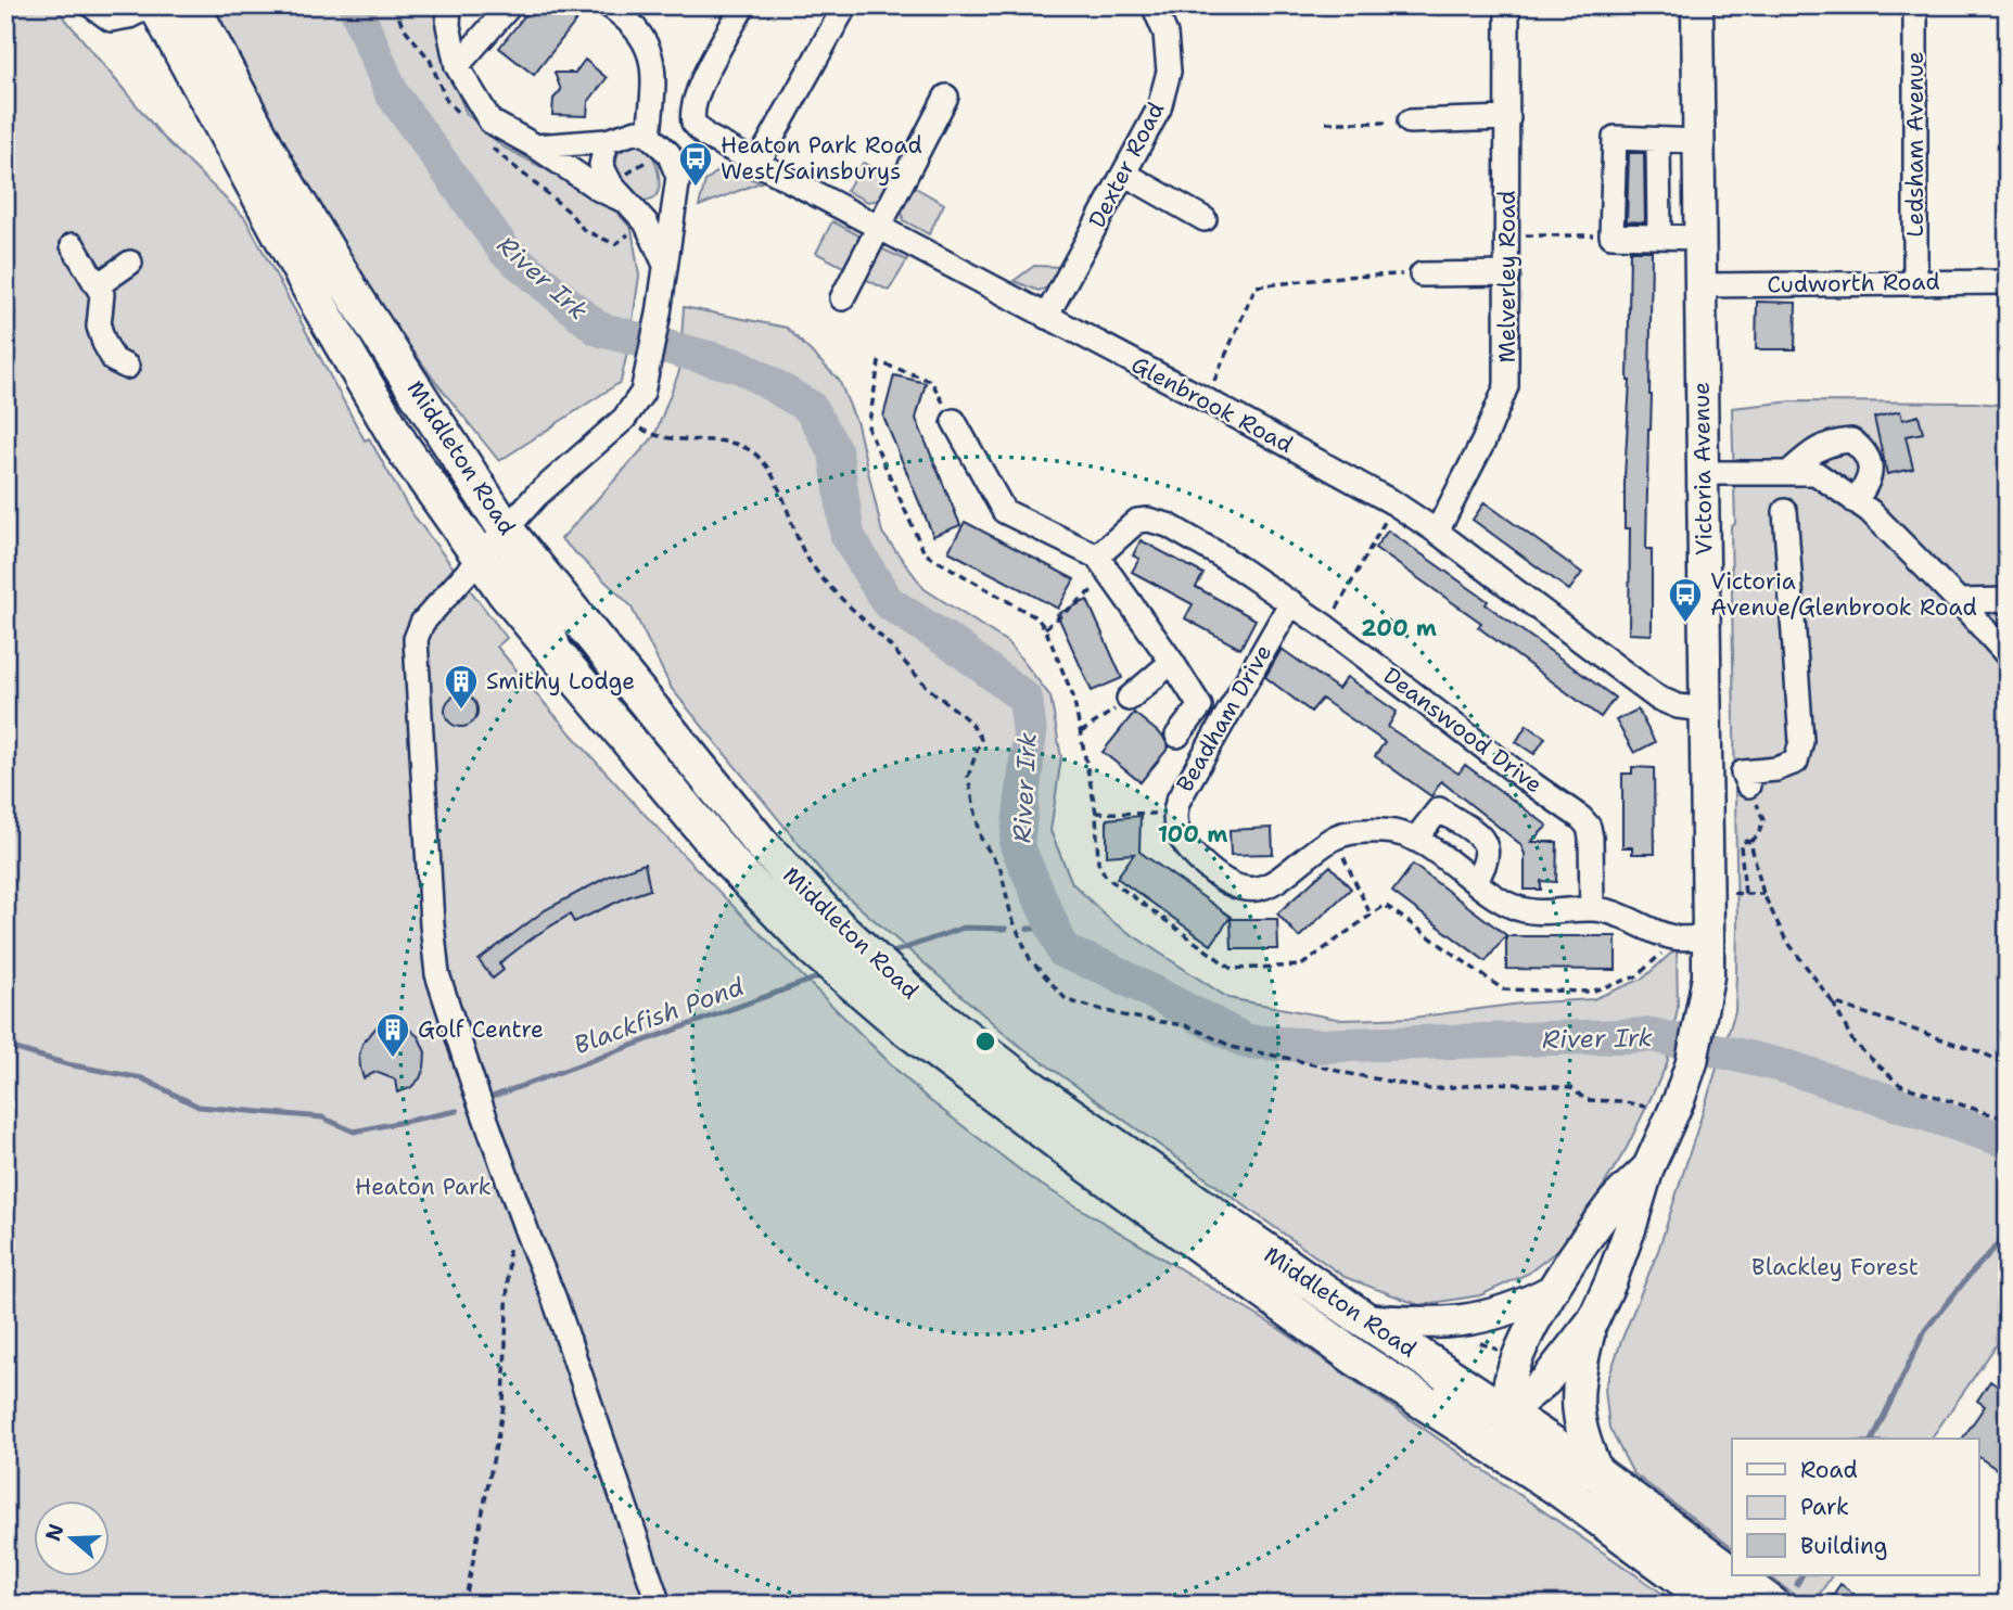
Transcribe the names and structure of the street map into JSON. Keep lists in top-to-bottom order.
{
  "streets": {
    "highway": ["Middleton Road"],
    "main road": ["Victoria Avenue"],
    "street": [
      "Ledsham Avenue",
      "Dexter Road",
      "Melverley Road",
      "Cudworth Road",
      "Glenbrook Road",
      "Beadham Drive",
      "Deanswood Drive"
    ]
  },
  "crossings": [
    ["Ledsham Avenue", "Cudworth Road"],
    ["Dexter Road", "Glenbrook Road"],
    ["Melverley Road", "Glenbrook Road"],
    ["Cudworth Road", "Victoria Avenue"],
    ["Glenbrook Road", "Victoria Avenue"],
    ["Victoria Avenue", "Beadham Drive"],
    ["Beadham Drive", "Deanswood Drive"]
  ],
  "water": ["River Irk", "Blackfish Pond"],
  "parks": ["Heaton Park", "Blackley Forest"],
  "places": {
    "bus stop": ["Heaton Park Road West/Sainsburys", "Victoria Avenue/Glenbrook Road"],
    "building": ["Smithy Lodge", "Golf Centre"]
  },
  "legend": ["Road", "Park", "Building"],
  "north": "left",
  "rings": ["200 m", "100 m"]
}
